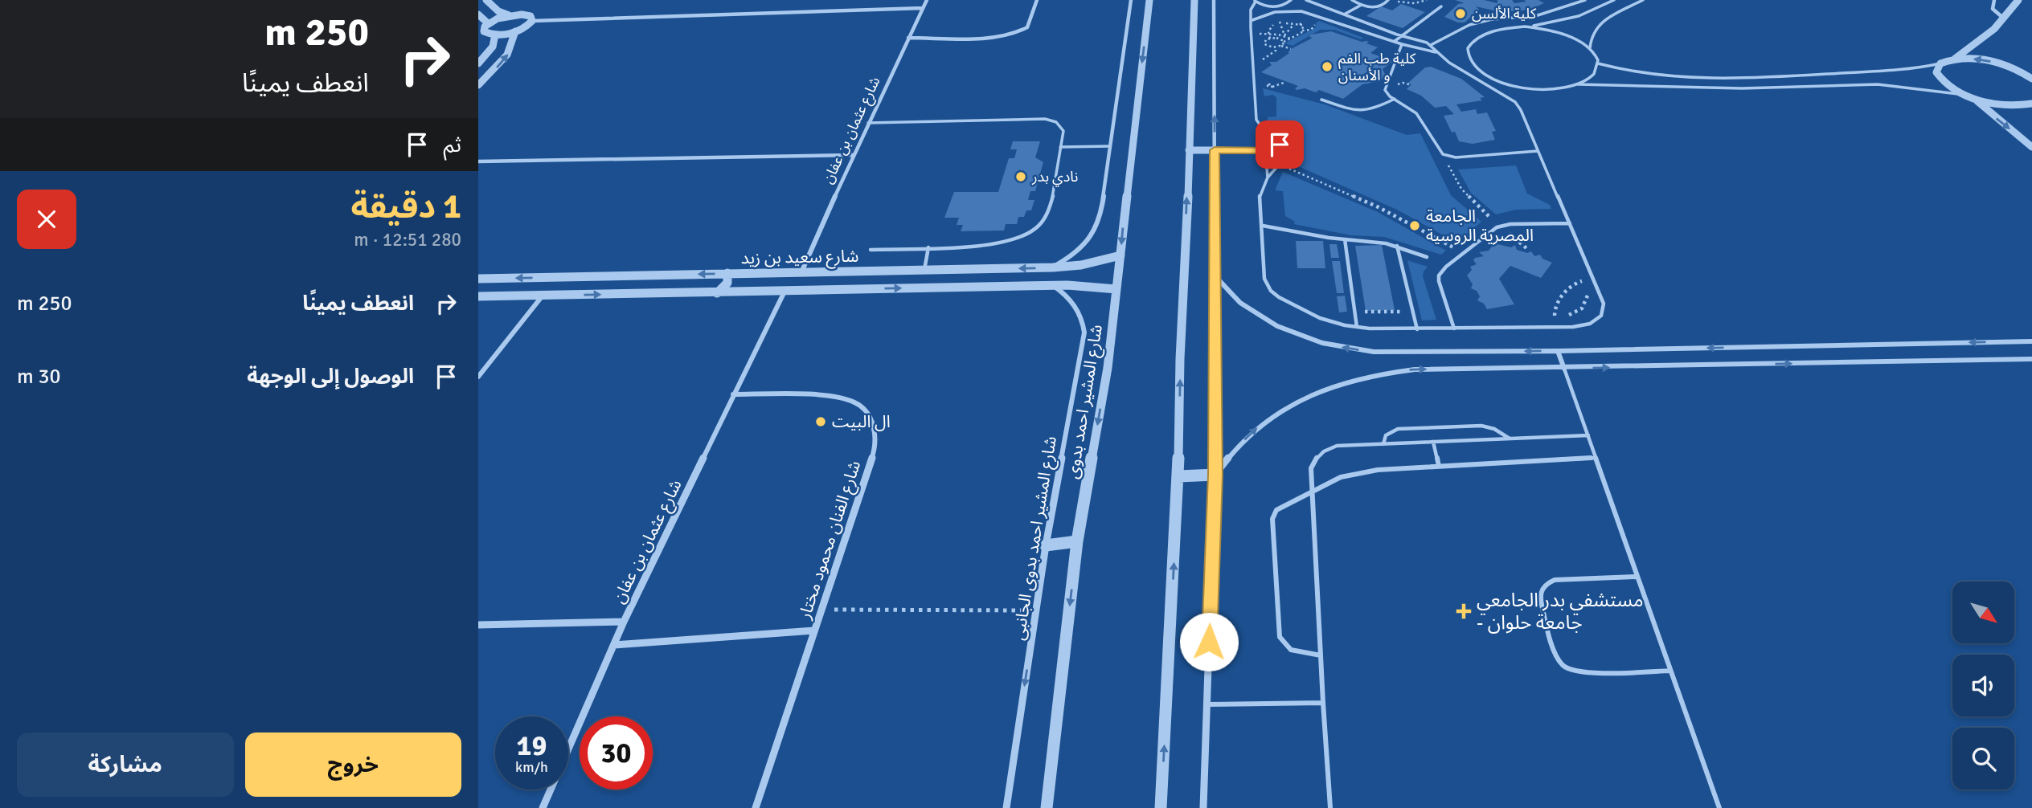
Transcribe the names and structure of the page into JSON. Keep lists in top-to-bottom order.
{
  "streets": {
    "street": [
      "شارع عثمان بن عفان",
      "شارع سعيد بن زيد",
      "شارع المشير احمد بدوى",
      "شارع المشير احمد بدوى الجانبى",
      "شارع الفنان محمود مختار"
    ]
  },
  "crossings": [
    ["شارع عثمان بن عفان", "شارع سعيد بن زيد"],
    ["شارع عثمان بن عفان", "شارع الفنان محمود مختار"],
    ["شارع سعيد بن زيد", "شارع المشير احمد بدوى"],
    ["شارع سعيد بن زيد", "شارع المشير احمد بدوى الجانبى"]
  ],
  "one_way": ["شارع المشير احمد بدوى الجانبى"],
  "places": {
    "other": [
      "كلية الألسن",
      "كلية طب الفم و الأسنان",
      "نادي بدر",
      "الجامعة المصرية الروسية",
      "ال البيت"
    ],
    "health": ["مستشفي بدر الجامعي - جامعة حلوان"]
  },
  "north": "bottom right",
  "page": {
    "turn": ["250 m", "انعطف يمينًا"],
    "then": "ثم",
    "heading": ["1 دقيقة", "280 m · 12:51"],
    "list": [
      {
        "name": "انعطف يمينًا",
        "value": "250 m"
      },
      {
        "name": "الوصول إلى الوجهة",
        "value": "30 m"
      }
    ],
    "speed": "19 km/h",
    "limit": "30",
    "buttons": ["خروج", "مشاركة"]
  }
}
